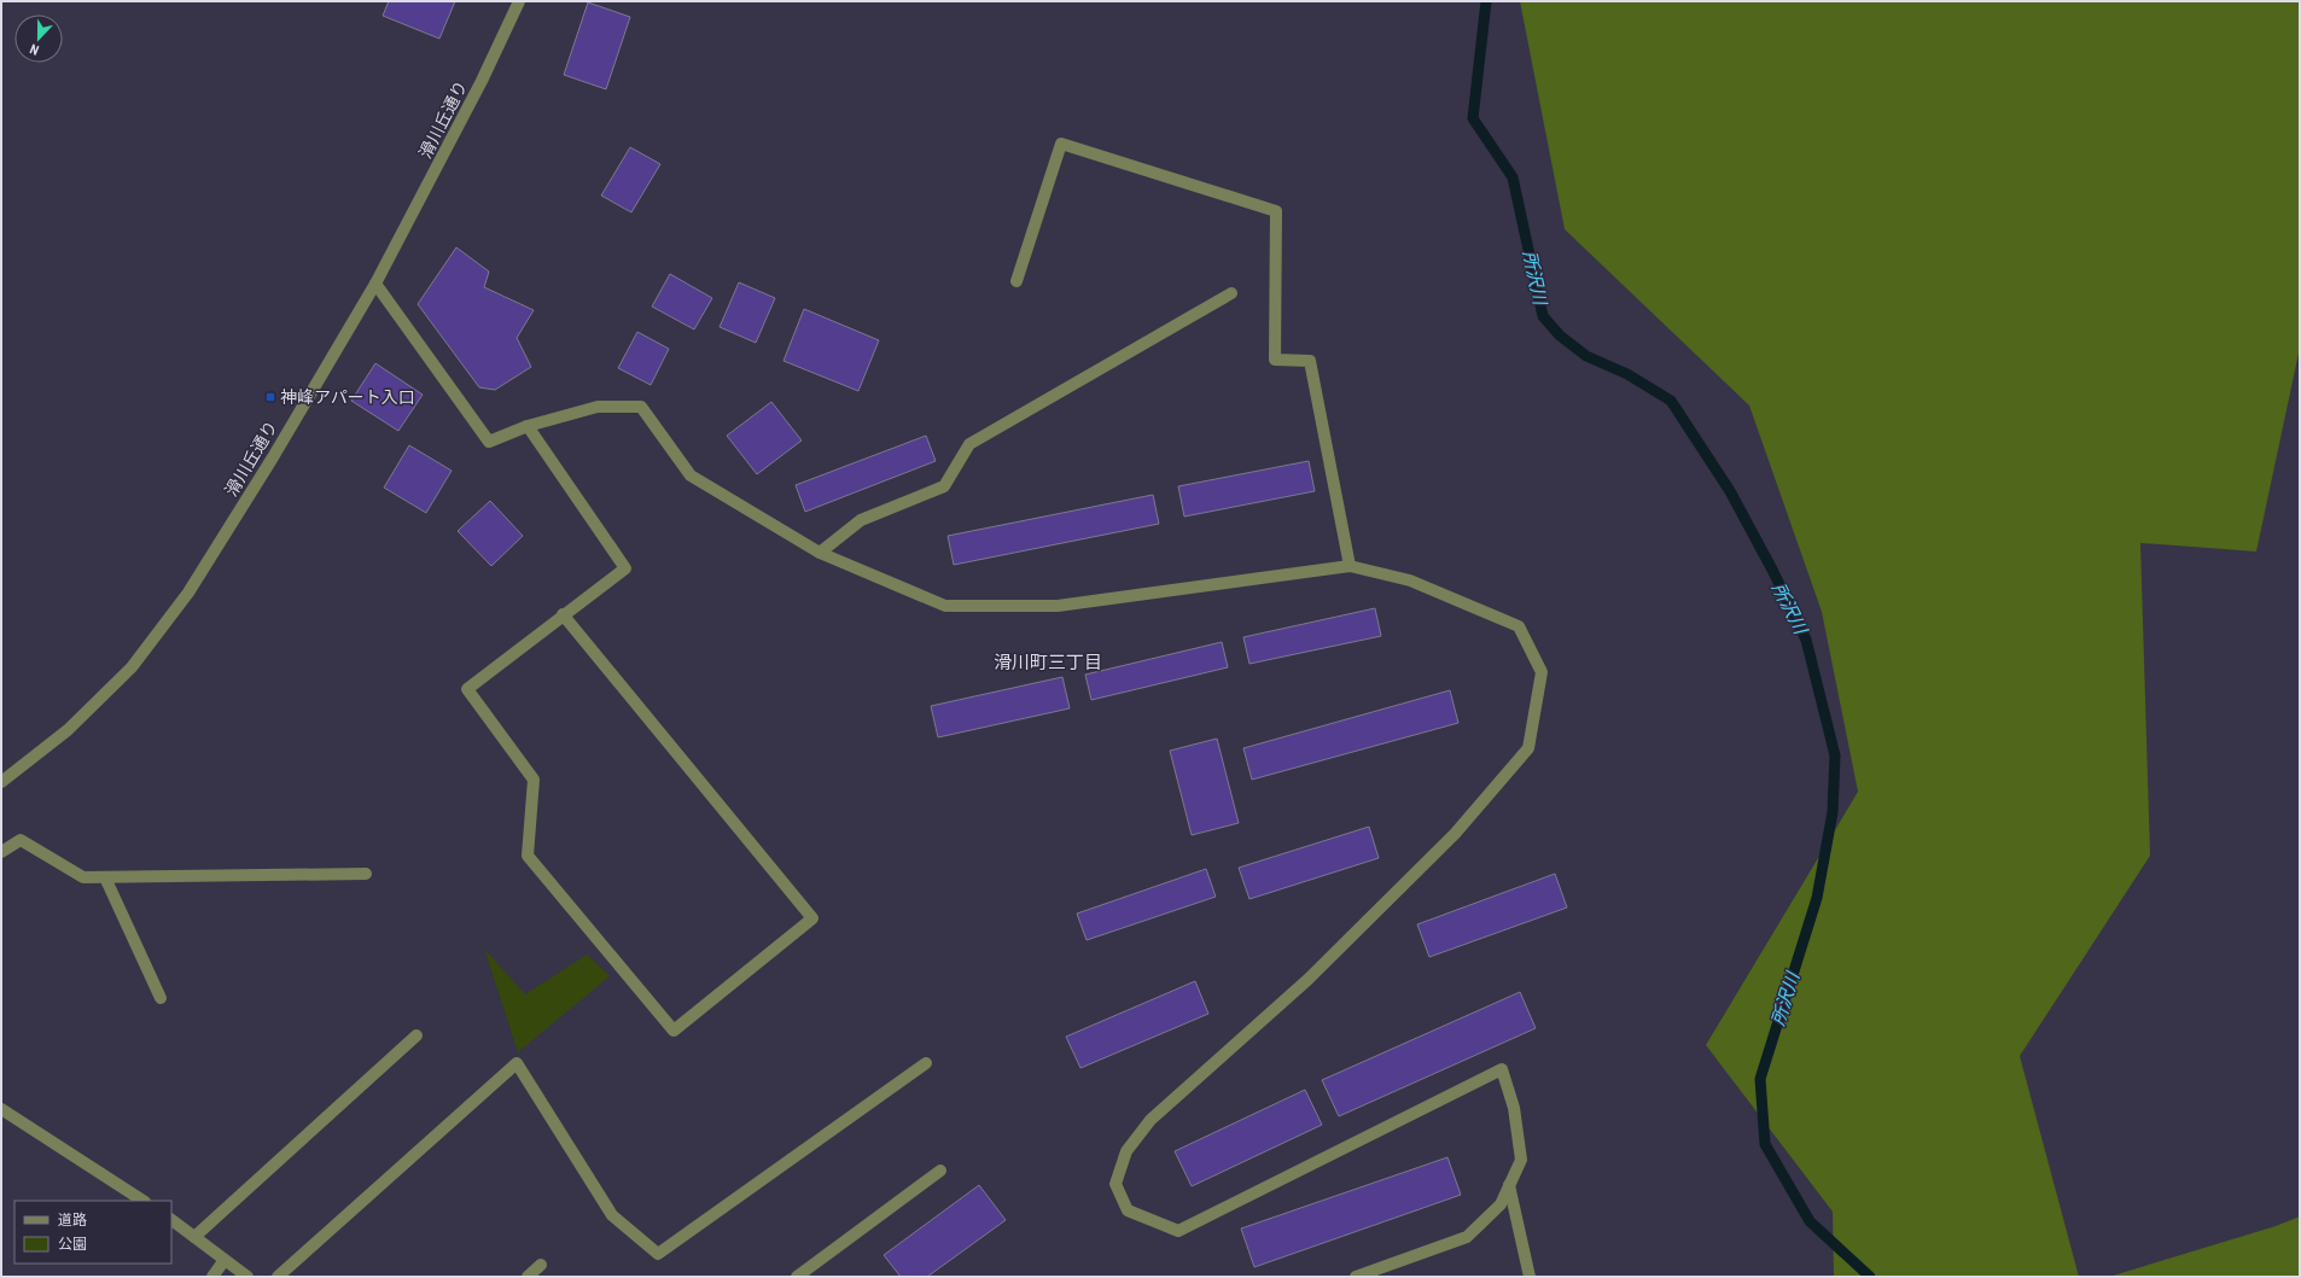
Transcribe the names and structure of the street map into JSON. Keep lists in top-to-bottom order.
{
  "streets": {
    "street": ["滑川丘通り"]
  },
  "districts": ["滑川町三丁目"],
  "water": ["所沢川"],
  "places": {
    "transit": ["神峰アパート入口"]
  },
  "legend": ["道路", "公園"],
  "north": "bottom"
}
